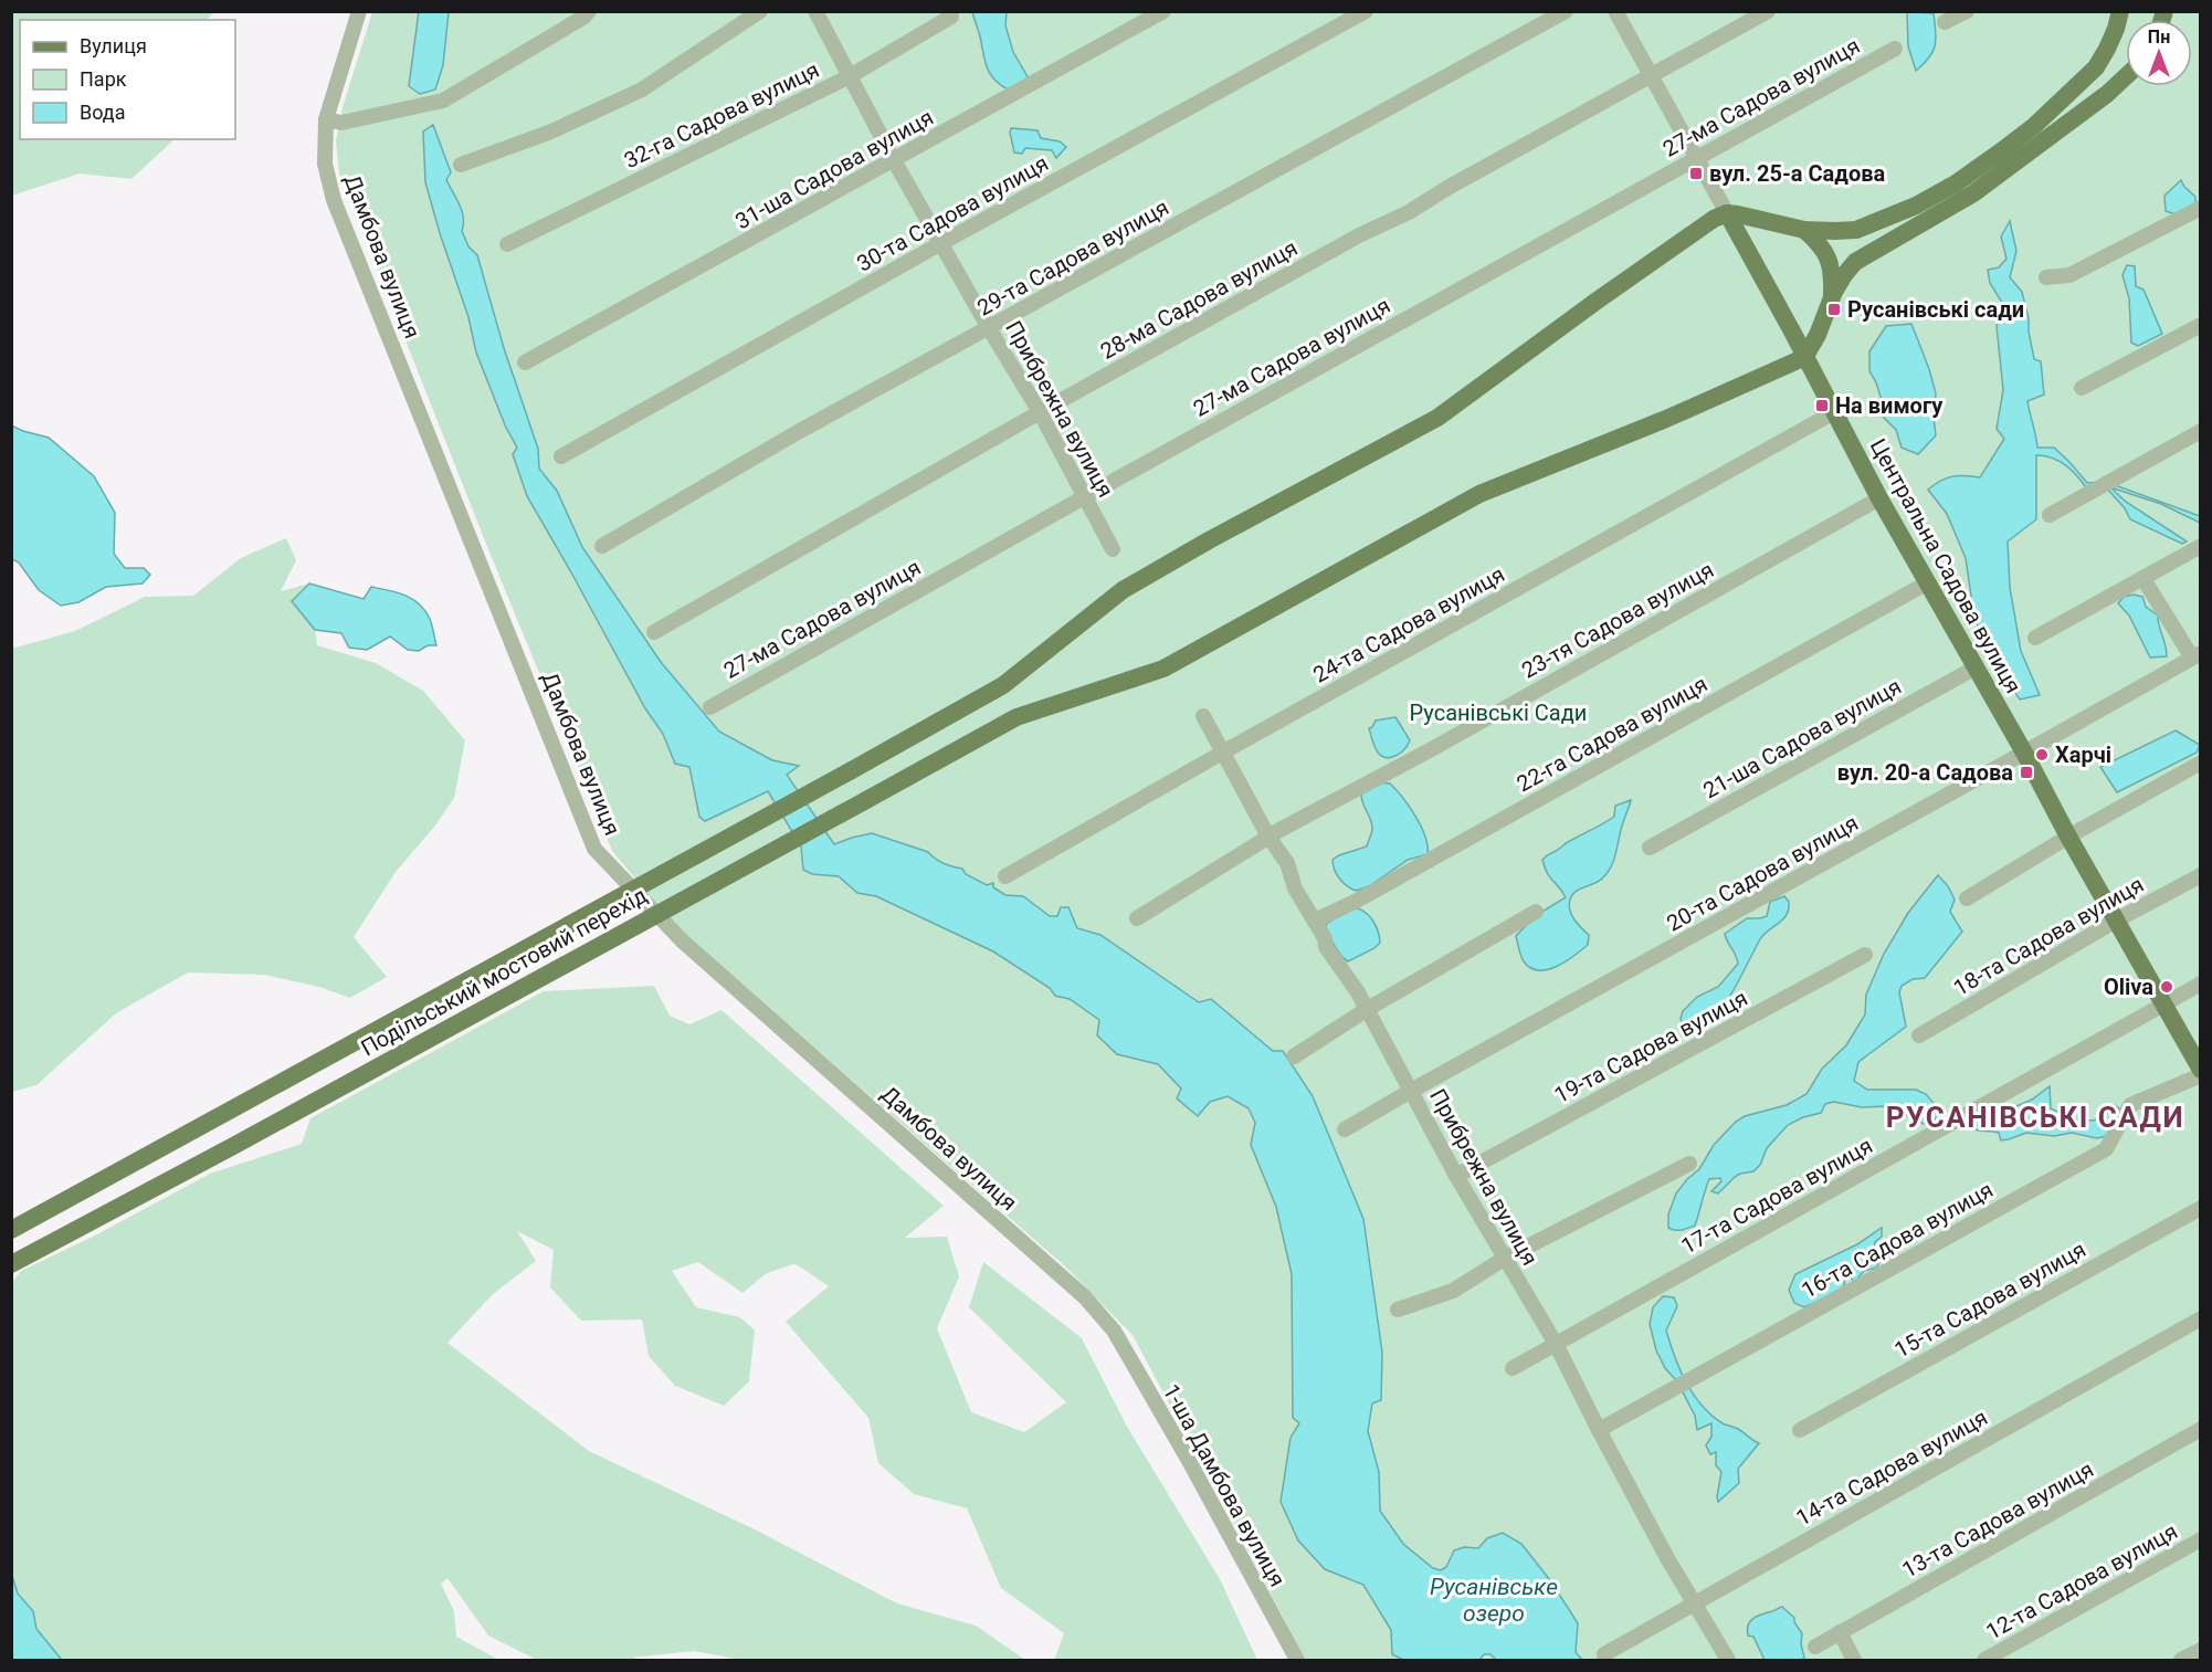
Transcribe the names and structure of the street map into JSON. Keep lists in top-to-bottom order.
{
  "streets": {
    "main road": ["Центральна Садова вулиця", "Подільський мостовий перехід"],
    "street": [
      "27-ма Садова вулиця",
      "32-га Садова вулиця",
      "31-ша Садова вулиця",
      "30-та Садова вулиця",
      "Дамбова вулиця",
      "29-та Садова вулиця",
      "28-ма Садова вулиця",
      "Прибрежна вулиця",
      "23-тя Садова вулиця",
      "24-та Садова вулиця",
      "22-га Садова вулиця",
      "21-ша Садова вулиця",
      "20-та Садова вулиця",
      "18-та Садова вулиця",
      "19-та Садова вулиця",
      "17-та Садова вулиця",
      "16-та Садова вулиця",
      "15-та Садова вулиця",
      "14-та Садова вулиця",
      "1-ша Дамбова вулиця",
      "13-та Садова вулиця",
      "12-та Садова вулиця"
    ]
  },
  "crossings": [
    ["27-ма Садова вулиця", "Прибрежна вулиця"],
    ["27-ма Садова вулиця", "Центральна Садова вулиця"],
    ["32-га Садова вулиця", "Прибрежна вулиця"],
    ["31-ша Садова вулиця", "Прибрежна вулиця"],
    ["30-та Садова вулиця", "Прибрежна вулиця"],
    ["Дамбова вулиця", "1-ша Дамбова вулиця"],
    ["29-та Садова вулиця", "Прибрежна вулиця"],
    ["28-ма Садова вулиця", "Прибрежна вулиця"],
    ["28-ма Садова вулиця", "Центральна Садова вулиця"],
    ["Прибрежна вулиця", "23-тя Садова вулиця"],
    ["Прибрежна вулиця", "24-та Садова вулиця"],
    ["Прибрежна вулиця", "22-га Садова вулиця"],
    ["Прибрежна вулиця", "20-та Садова вулиця"],
    ["Прибрежна вулиця", "19-та Садова вулиця"],
    ["Прибрежна вулиця", "17-та Садова вулиця"],
    ["Прибрежна вулиця", "16-та Садова вулиця"],
    ["Прибрежна вулиця", "14-та Садова вулиця"],
    ["Центральна Садова вулиця", "23-тя Садова вулиця"],
    ["Центральна Садова вулиця", "24-та Садова вулиця"],
    ["Центральна Садова вулиця", "22-га Садова вулиця"],
    ["Центральна Садова вулиця", "21-ша Садова вулиця"],
    ["Центральна Садова вулиця", "20-та Садова вулиця"],
    ["Центральна Садова вулиця", "18-та Садова вулиця"],
    ["Центральна Садова вулиця", "Подільський мостовий перехід"],
    ["Центральна Садова вулиця", "17-та Садова вулиця"]
  ],
  "districts": ["РУСАНІВСЬКІ САДИ"],
  "water": ["Русанівське озеро"],
  "parks": ["Русанівські Сади"],
  "places": {
    "transit": [
      "вул. 25-а Садова",
      "Русанівські сади",
      "На вимогу",
      "вул. 20-а Садова"
    ],
    "other": ["Харчі", "Oliva"]
  },
  "legend": ["Вулиця", "Парк", "Вода"],
  "north": "top"
}
